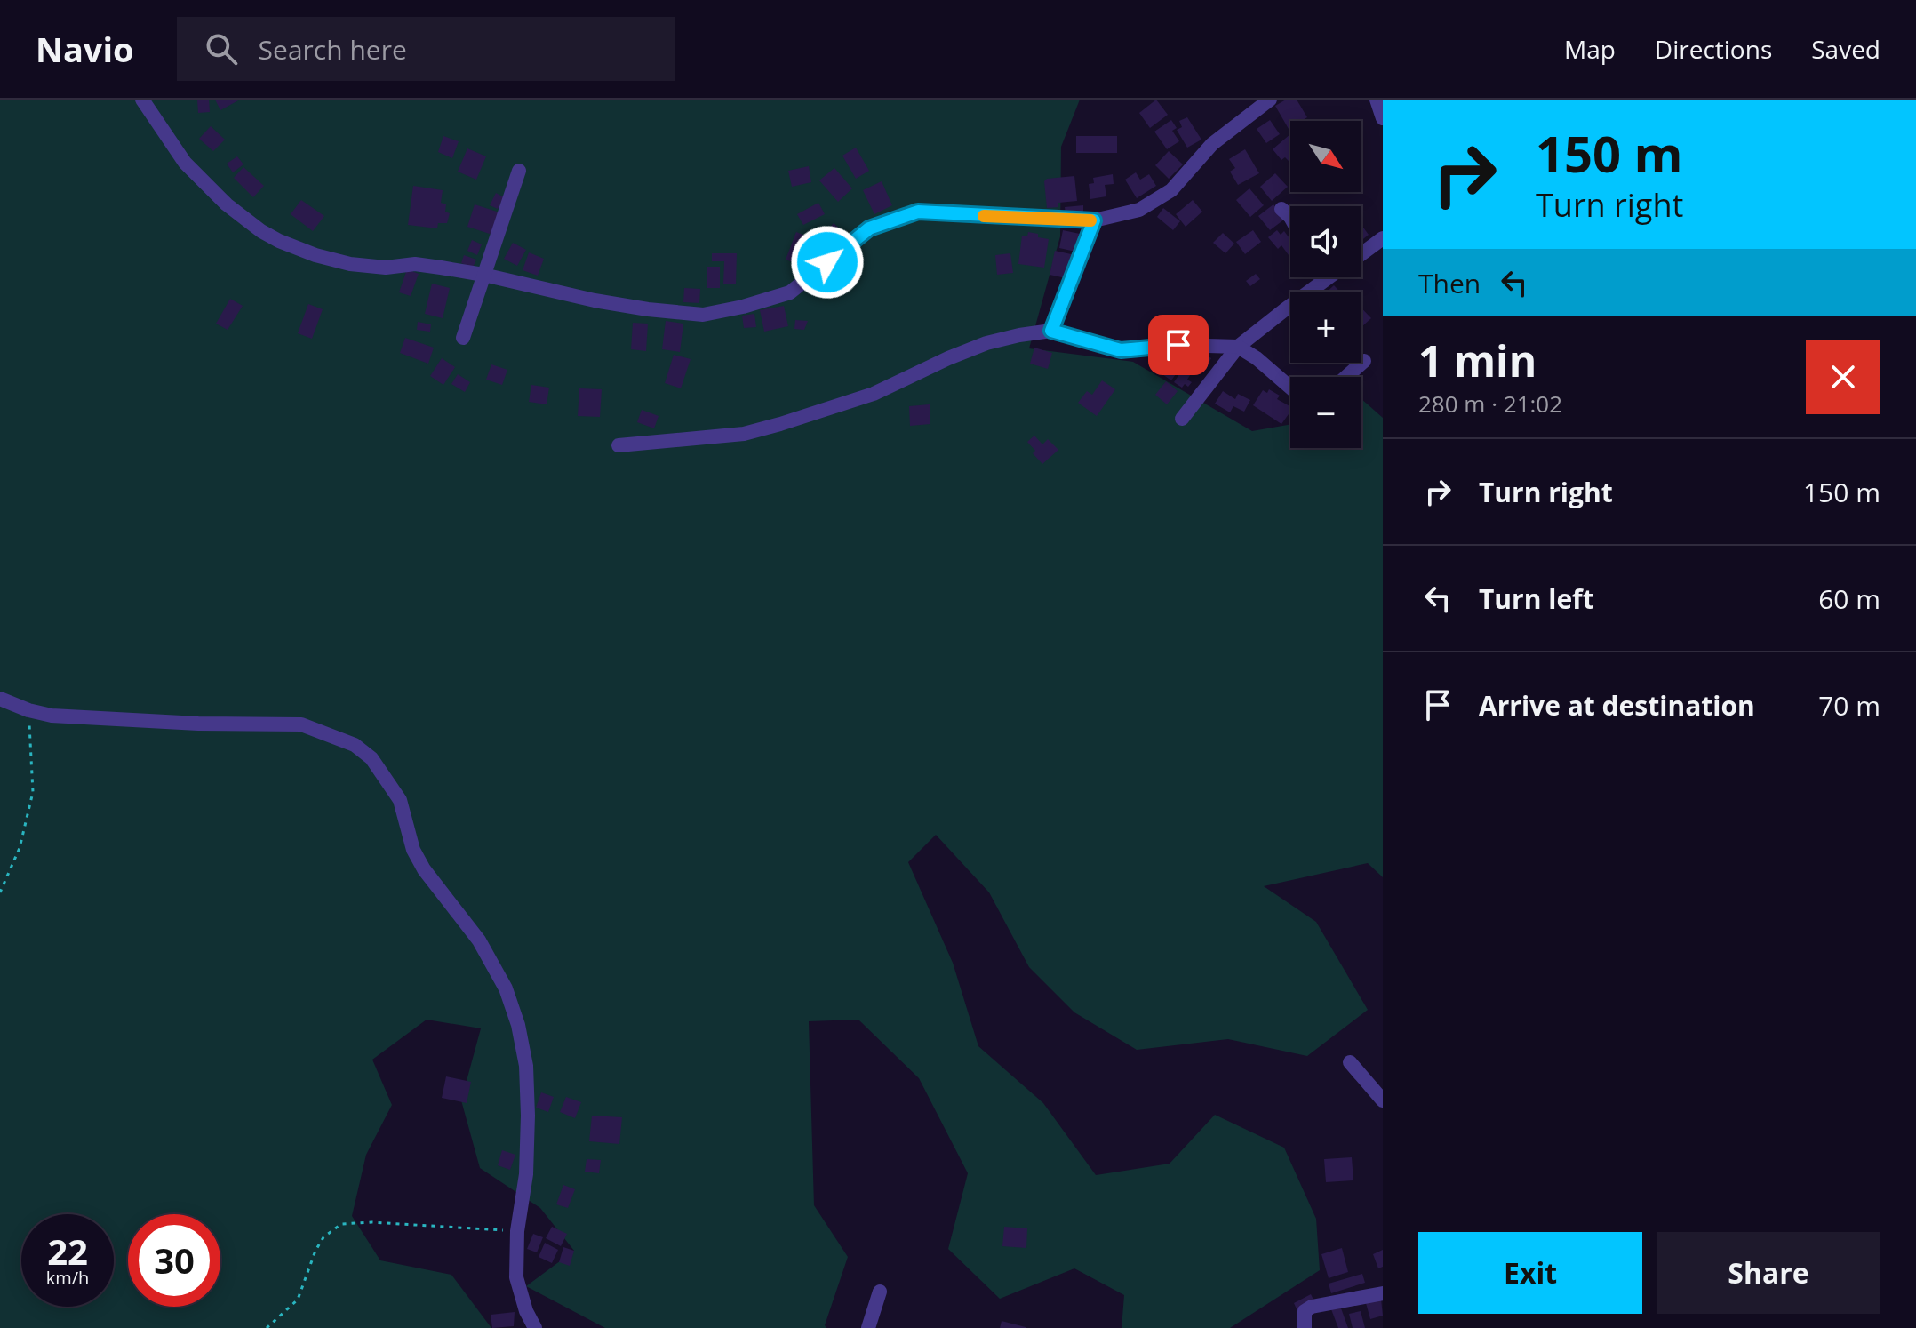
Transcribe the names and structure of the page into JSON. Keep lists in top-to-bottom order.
{
  "north": "bottom right",
  "page": {
    "header": "Navio",
    "search": "Search here",
    "nav": ["Map", "Directions", "Saved"],
    "turn": ["150 m", "Turn right"],
    "map_buttons": ["+", "−"],
    "then": "Then",
    "heading": ["1 min", "280 m · 21:02"],
    "list": [
      {
        "name": "Turn right",
        "value": "150 m"
      },
      {
        "name": "Turn left",
        "value": "60 m"
      },
      {
        "name": "Arrive at destination",
        "value": "70 m"
      }
    ],
    "speed": "22 km/h",
    "limit": "30",
    "buttons": ["Exit", "Share"]
  }
}
